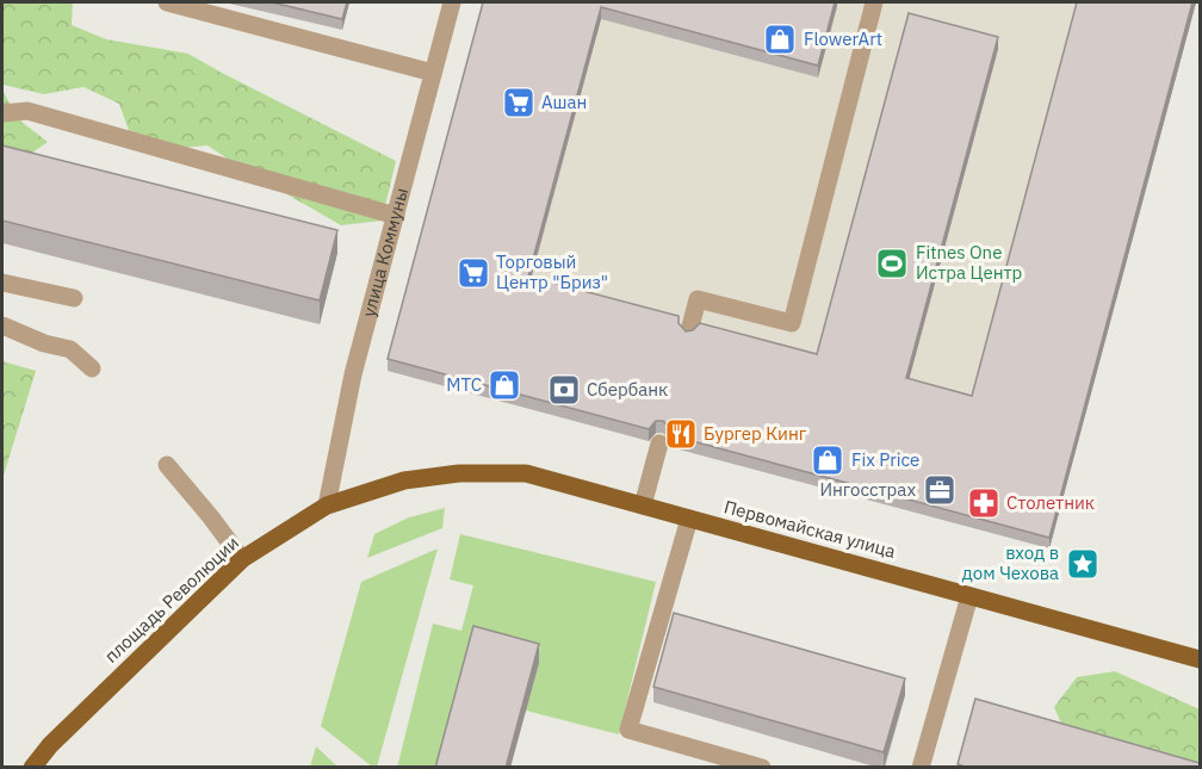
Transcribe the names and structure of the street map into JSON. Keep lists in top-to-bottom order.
{
  "streets": {
    "main road": ["Первомайская улица", "площадь Революции"],
    "lane": ["улица Коммуны"]
  },
  "crossings": [
    ["улица Коммуны", "площадь Революции"],
    ["Первомайская улица", "площадь Революции"]
  ],
  "places": {
    "shop": ["FlowerArt", "МТС", "Fix Price"],
    "supermarket": ["Ашан", "Торговый Центр \"Бриз\""],
    "sports": ["Fitnes One Истра Центр"],
    "bank": ["Сбербанк"],
    "restaurant": ["Бургер Кинг"],
    "office": ["Ингосстрах"],
    "pharmacy": ["Столетник"],
    "place": ["вход в дом Чехова"]
  }
}
